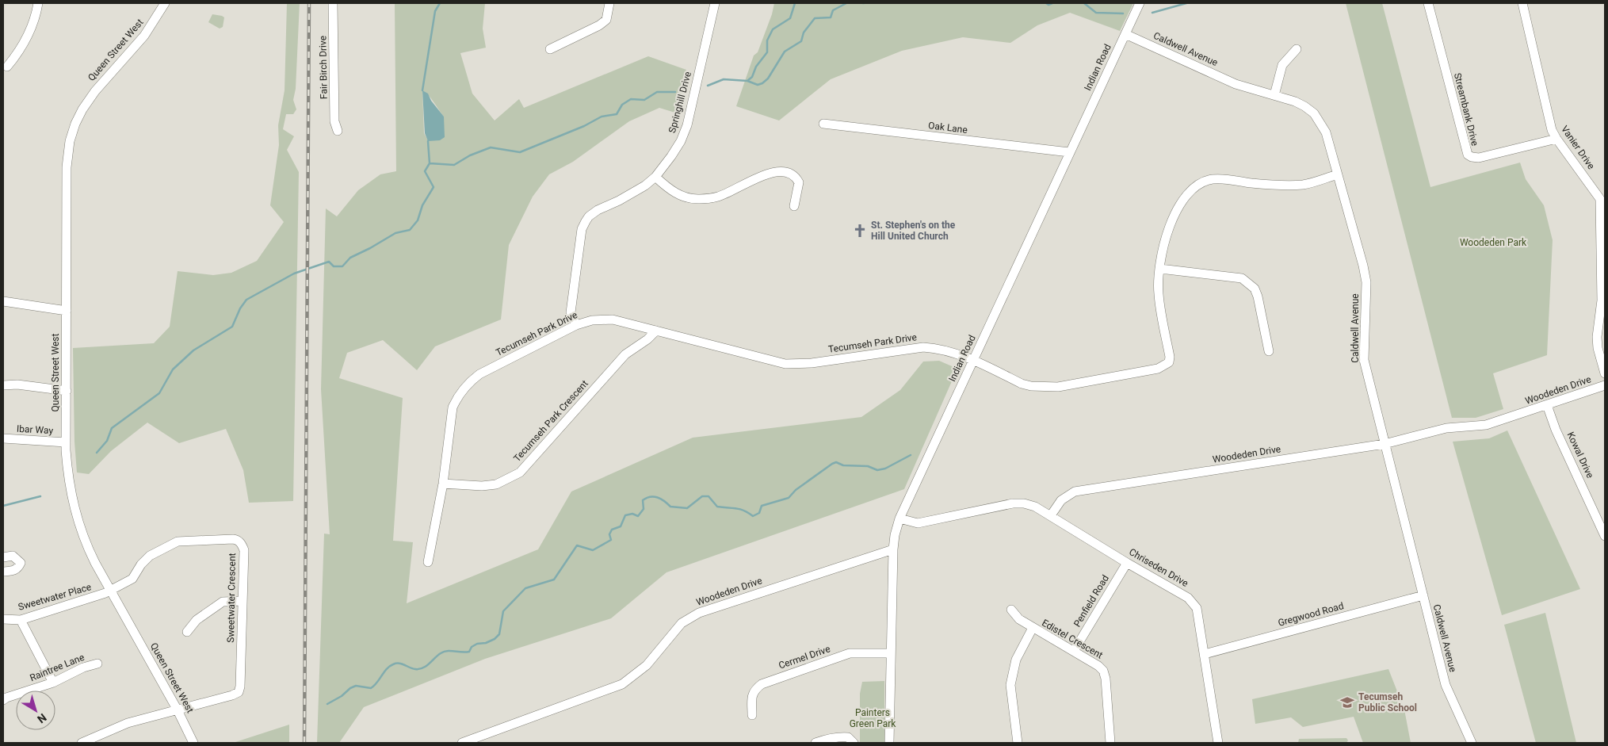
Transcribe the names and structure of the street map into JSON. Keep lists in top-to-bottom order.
{
  "streets": {
    "street": [
      "Caldwell Avenue",
      "Queen Street West",
      "Fair Birch Drive",
      "Indian Road",
      "Springhill Drive",
      "Streambank Drive",
      "Oak Lane",
      "Vanier Drive",
      "Tecumseh Park Drive",
      "Woodeden Drive",
      "Tecumseh Park Crescent",
      "Ibar Way",
      "Kowal Drive",
      "Chriseden Drive",
      "Sweetwater Place",
      "Sweetwater Crescent",
      "Penfield Road",
      "Gregwood Road",
      "Edistel Crescent",
      "Cermel Drive",
      "Raintree Lane"
    ]
  },
  "crossings": [
    ["Caldwell Avenue", "Indian Road"],
    ["Caldwell Avenue", "Tecumseh Park Drive"],
    ["Caldwell Avenue", "Woodeden Drive"],
    ["Caldwell Avenue", "Gregwood Road"],
    ["Queen Street West", "Ibar Way"],
    ["Queen Street West", "Sweetwater Place"],
    ["Queen Street West", "Sweetwater Crescent"],
    ["Indian Road", "Oak Lane"],
    ["Indian Road", "Tecumseh Park Drive"],
    ["Indian Road", "Woodeden Drive"],
    ["Indian Road", "Cermel Drive"],
    ["Springhill Drive", "Tecumseh Park Drive"],
    ["Streambank Drive", "Vanier Drive"],
    ["Tecumseh Park Drive", "Tecumseh Park Crescent"],
    ["Woodeden Drive", "Kowal Drive"],
    ["Woodeden Drive", "Chriseden Drive"],
    ["Chriseden Drive", "Penfield Road"],
    ["Chriseden Drive", "Gregwood Road"],
    ["Sweetwater Place", "Sweetwater Crescent"],
    ["Penfield Road", "Edistel Crescent"]
  ],
  "parks": ["Woodeden Park", "Painters Green Park"],
  "places": {
    "church": ["St. Stephen's on the Hill United Church"],
    "school or university": ["Tecumseh Public School"]
  },
  "north": "bottom right"
}
